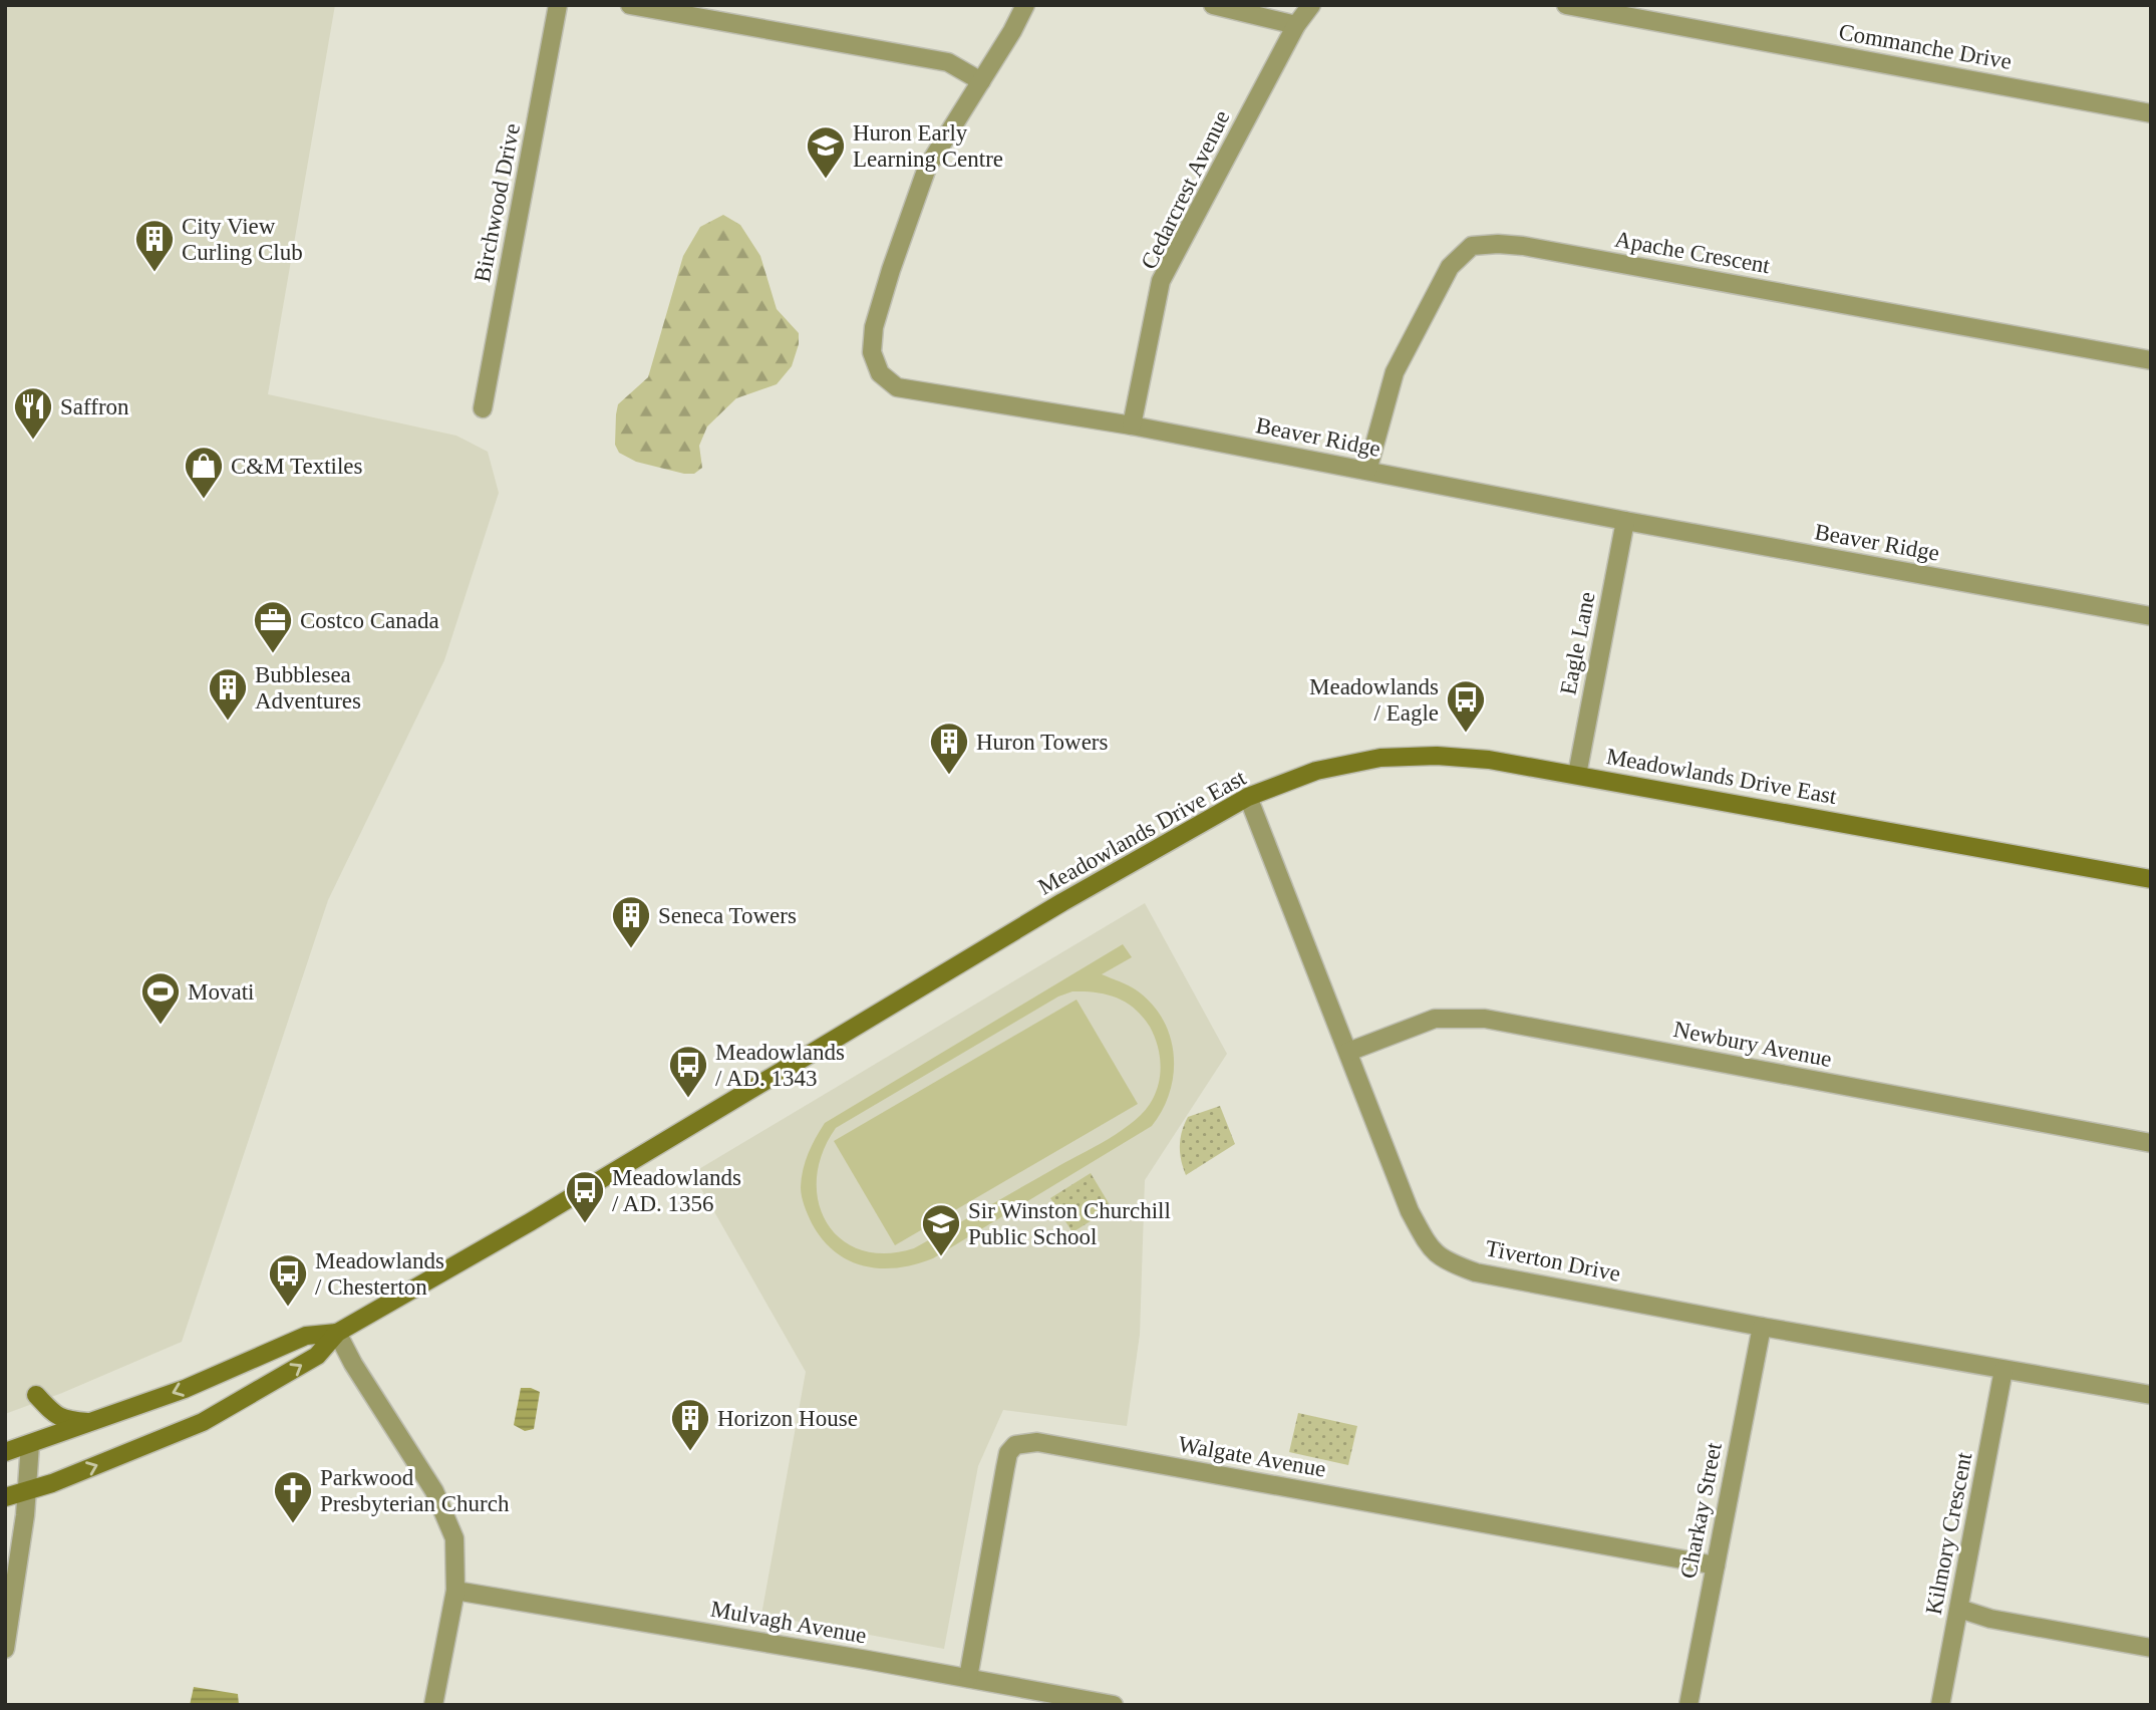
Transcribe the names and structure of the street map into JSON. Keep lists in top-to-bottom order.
{
  "streets": {
    "main road": ["Meadowlands Drive East"],
    "street": [
      "Commanche Drive",
      "Cedarcrest Avenue",
      "Birchwood Drive",
      "Apache Crescent",
      "Beaver Ridge",
      "Eagle Lane",
      "Newbury Avenue",
      "Tiverton Drive",
      "Walgate Avenue",
      "Charkay Street",
      "Kilmory Crescent",
      "Mulvagh Avenue"
    ]
  },
  "crossings": [
    ["Cedarcrest Avenue", "Beaver Ridge"],
    ["Apache Crescent", "Beaver Ridge"],
    ["Beaver Ridge", "Eagle Lane"],
    ["Eagle Lane", "Meadowlands Drive East"],
    ["Meadowlands Drive East", "Tiverton Drive"],
    ["Newbury Avenue", "Tiverton Drive"],
    ["Tiverton Drive", "Charkay Street"],
    ["Tiverton Drive", "Kilmory Crescent"],
    ["Walgate Avenue", "Charkay Street"],
    ["Walgate Avenue", "Mulvagh Avenue"]
  ],
  "places": {
    "school or university": ["Huron Early Learning Centre", "Sir Winston Churchill Public School"],
    "building": [
      "City View Curling Club",
      "Bubblesea Adventures",
      "Huron Towers",
      "Seneca Towers",
      "Horizon House"
    ],
    "restaurant": ["Saffron"],
    "shop": ["C&M Textiles"],
    "office": ["Costco Canada"],
    "bus stop": [
      "Meadowlands / Eagle",
      "Meadowlands / AD. 1343",
      "Meadowlands / AD. 1356",
      "Meadowlands / Chesterton"
    ],
    "sports": ["Movati"],
    "church": ["Parkwood Presbyterian Church"]
  }
}
